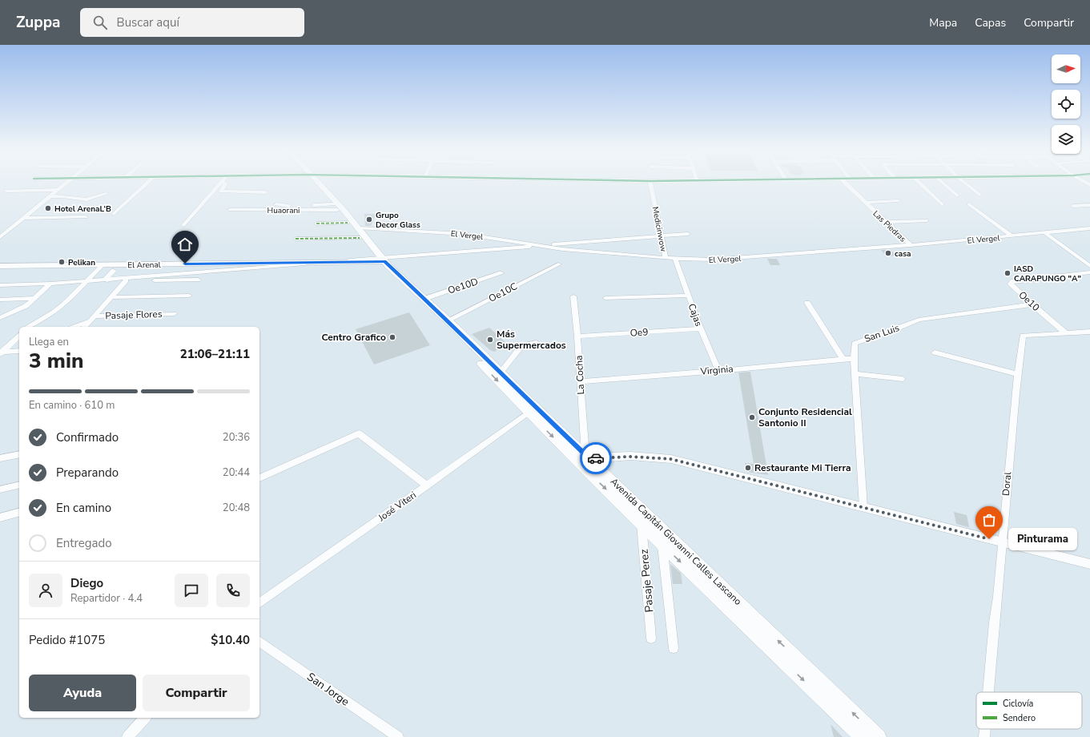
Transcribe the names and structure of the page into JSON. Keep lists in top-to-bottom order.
{
  "streets": {
    "main road": ["Avenida Capitán Giovanni Calles Lascano"],
    "street": [
      "Huaorani",
      "Las Piedras",
      "Medicinwow",
      "El Vergel",
      "El Arenal",
      "Oe10D",
      "Oe10C",
      "Oe10",
      "Pasaje Flores",
      "Cajas",
      "Oe9",
      "San Luis",
      "Virginia",
      "La Cocha",
      "Doral",
      "José Viteri",
      "Pasaje Perez",
      "San Jorge"
    ]
  },
  "crossings": [
    ["Huaorani", "Avenida Capitán Giovanni Calles Lascano"],
    ["Las Piedras", "El Vergel"],
    ["Medicinwow", "El Vergel"],
    ["El Vergel", "Cajas"],
    ["El Vergel", "Avenida Capitán Giovanni Calles Lascano"],
    ["El Arenal", "Avenida Capitán Giovanni Calles Lascano"],
    ["Oe10D", "Avenida Capitán Giovanni Calles Lascano"],
    ["Oe10C", "Avenida Capitán Giovanni Calles Lascano"],
    ["Oe10", "San Luis"],
    ["Oe10", "Doral"],
    ["Cajas", "Oe9"],
    ["Cajas", "Virginia"],
    ["Oe9", "La Cocha"],
    ["San Luis", "Virginia"],
    ["Virginia", "La Cocha"],
    ["La Cocha", "Avenida Capitán Giovanni Calles Lascano"],
    ["José Viteri", "Avenida Capitán Giovanni Calles Lascano"],
    ["Avenida Capitán Giovanni Calles Lascano", "Pasaje Perez"]
  ],
  "places": [
    "Hotel ArenaL‘B",
    "Grupo Decor Glass",
    "casa",
    "Pelikan",
    "IASD CARAPUNGO \"A\"",
    "Centro Grafico",
    "Más Supermercados",
    "Conjunto Residencial Santonio II",
    "Restaurante Mi Tierra",
    "Pinturama"
  ],
  "legend": ["Ciclovía", "Sendero"],
  "north": "right",
  "page": {
    "header": "Zuppa",
    "search": "Buscar aquí",
    "nav": ["Mapa", "Capas", "Compartir"],
    "heading": ["3 min", "Llega en", "21:06–21:11"],
    "panel": [
      "Diego",
      "Repartidor · 4.4",
      "Pedido #1075",
      "$10.40"
    ],
    "bar": "En camino · 610 m",
    "list": [
      ["Confirmado", "20:36"],
      ["Preparando", "20:44"],
      ["En camino", "20:48"],
      "Entregado"
    ],
    "bubble": "Pinturama",
    "buttons": ["Ayuda", "Compartir"]
  }
}
